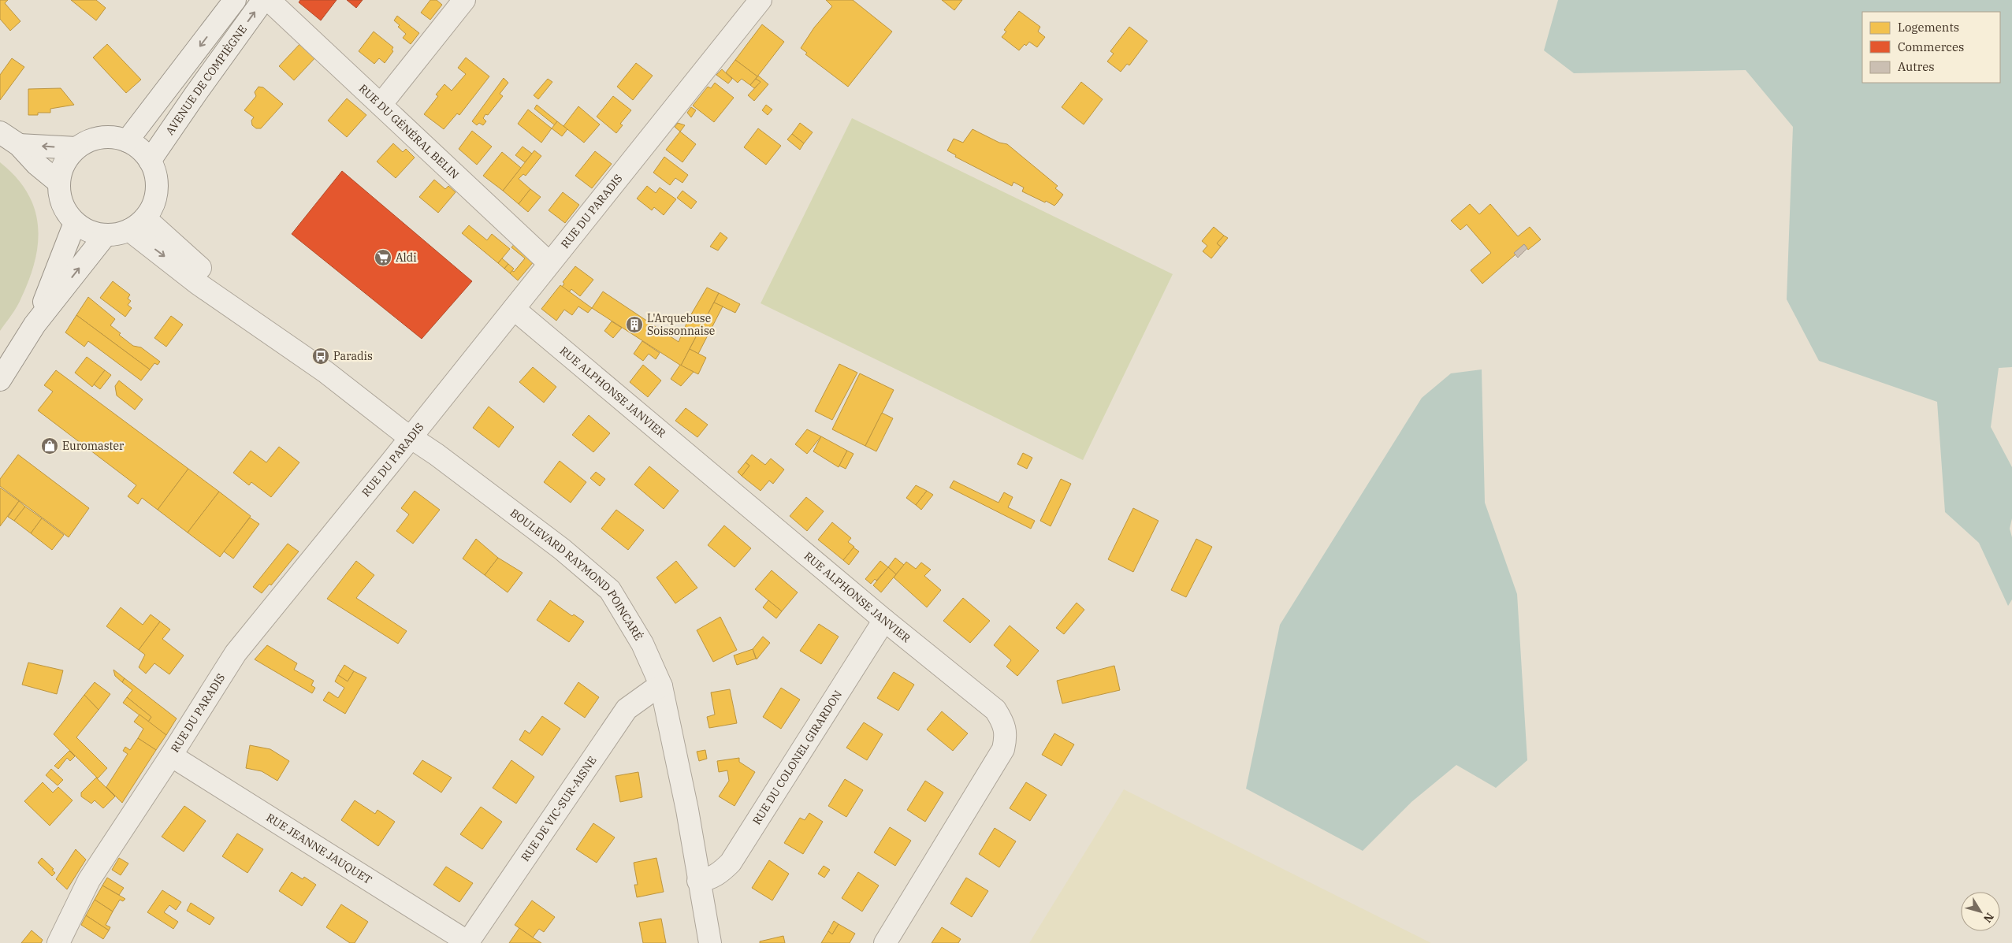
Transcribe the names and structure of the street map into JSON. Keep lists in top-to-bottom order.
{
  "streets": {
    "street": [
      "AVENUE DE COMPIÈGNE",
      "RUE DU GÉNÉRAL BELIN",
      "RUE DU PARADIS",
      "RUE ALPHONSE JANVIER",
      "BOULEVARD RAYMOND POINCARÉ",
      "RUE DU COLONEL GIRARDON",
      "RUE DE VIC-SUR-AISNE",
      "RUE JEANNE JAUQUET"
    ]
  },
  "crossings": [
    ["AVENUE DE COMPIÈGNE", "BOULEVARD RAYMOND POINCARÉ"],
    ["RUE DU GÉNÉRAL BELIN", "RUE DU PARADIS"],
    ["RUE DU PARADIS", "RUE ALPHONSE JANVIER"],
    ["RUE DU PARADIS", "BOULEVARD RAYMOND POINCARÉ"],
    ["RUE DU PARADIS", "RUE JEANNE JAUQUET"],
    ["RUE ALPHONSE JANVIER", "RUE DU COLONEL GIRARDON"],
    ["BOULEVARD RAYMOND POINCARÉ", "RUE DU COLONEL GIRARDON"],
    ["BOULEVARD RAYMOND POINCARÉ", "RUE DE VIC-SUR-AISNE"],
    ["RUE DE VIC-SUR-AISNE", "RUE JEANNE JAUQUET"]
  ],
  "places": {
    "supermarket": ["Aldi"],
    "building": ["L'Arquebuse Soissonnaise"],
    "bus stop": ["Paradis"],
    "shop": ["Euromaster"]
  },
  "legend": ["Logements", "Commerces", "Autres"],
  "north": "bottom right"
}
